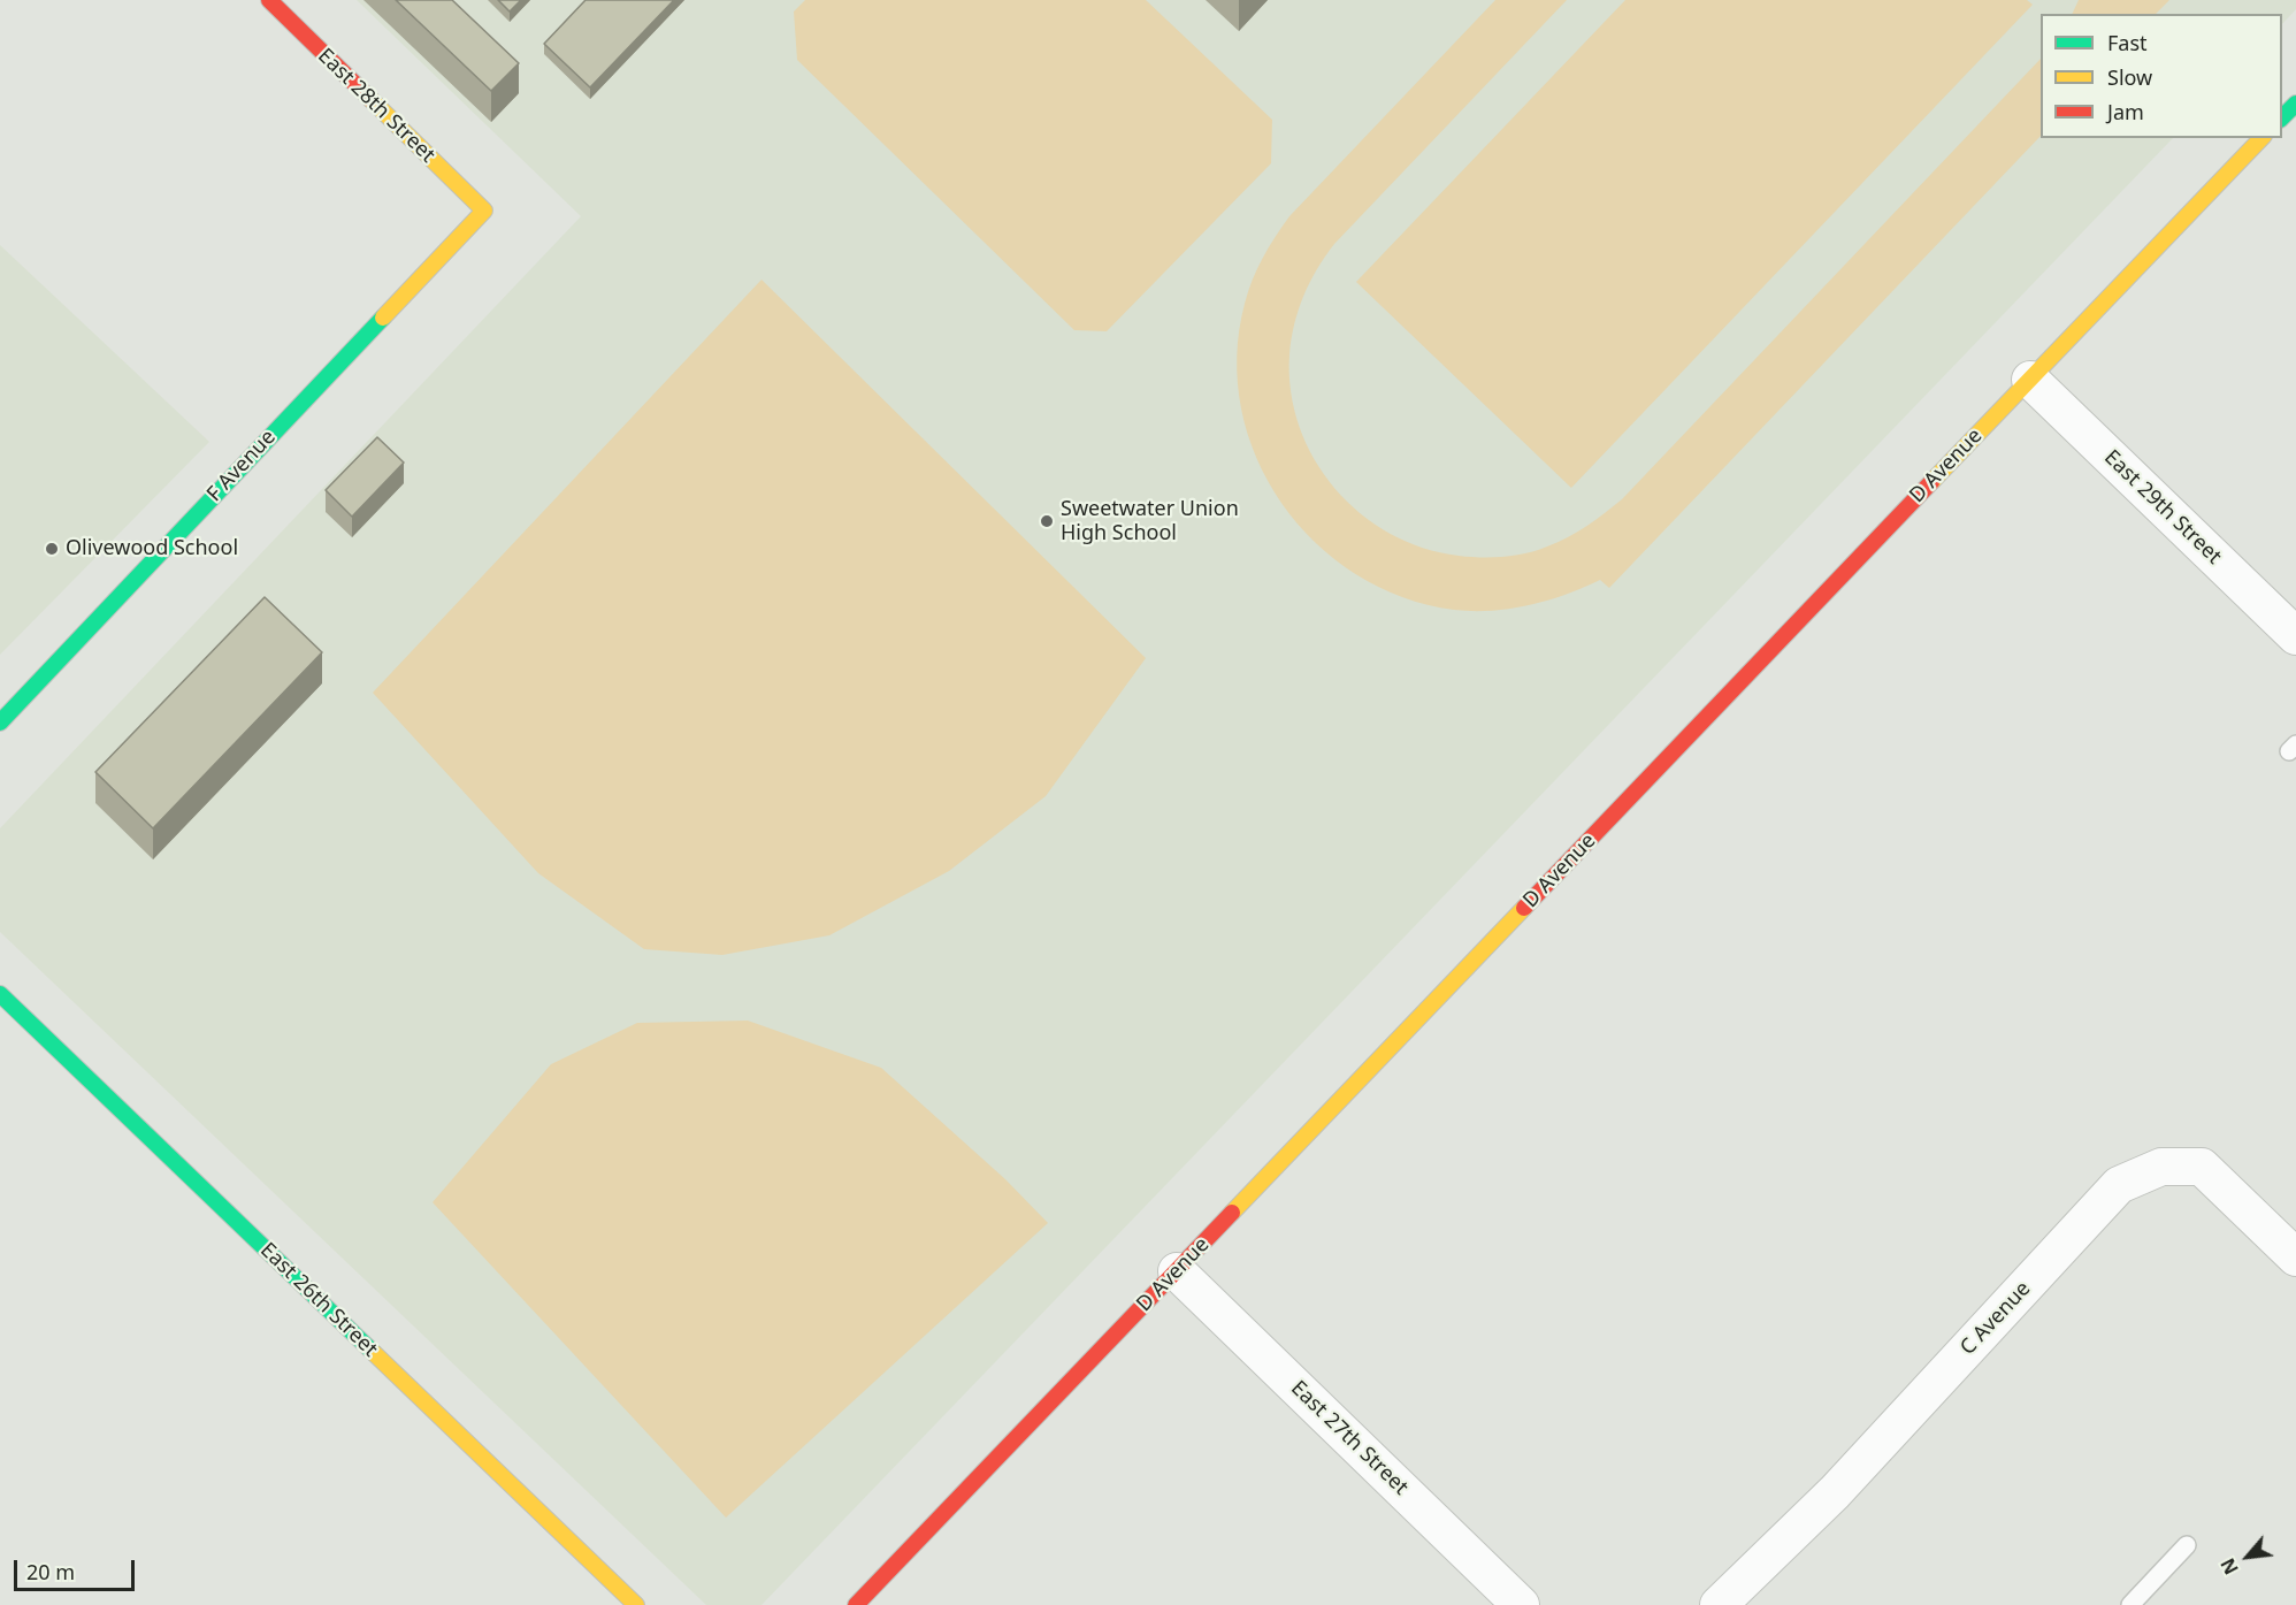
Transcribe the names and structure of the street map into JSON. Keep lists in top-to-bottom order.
{
  "streets": {
    "street": [
      "East 28th Street",
      "F Avenue",
      "D Avenue",
      "East 29th Street",
      "East 26th Street",
      "C Avenue",
      "East 27th Street"
    ]
  },
  "crossings": [
    ["East 28th Street", "F Avenue"],
    ["D Avenue", "East 29th Street"],
    ["D Avenue", "East 27th Street"]
  ],
  "places": ["Sweetwater Union High School", "Olivewood School"],
  "legend": ["Fast", "Slow", "Jam"],
  "scale_bar": "20 m",
  "north": "bottom left"
}
